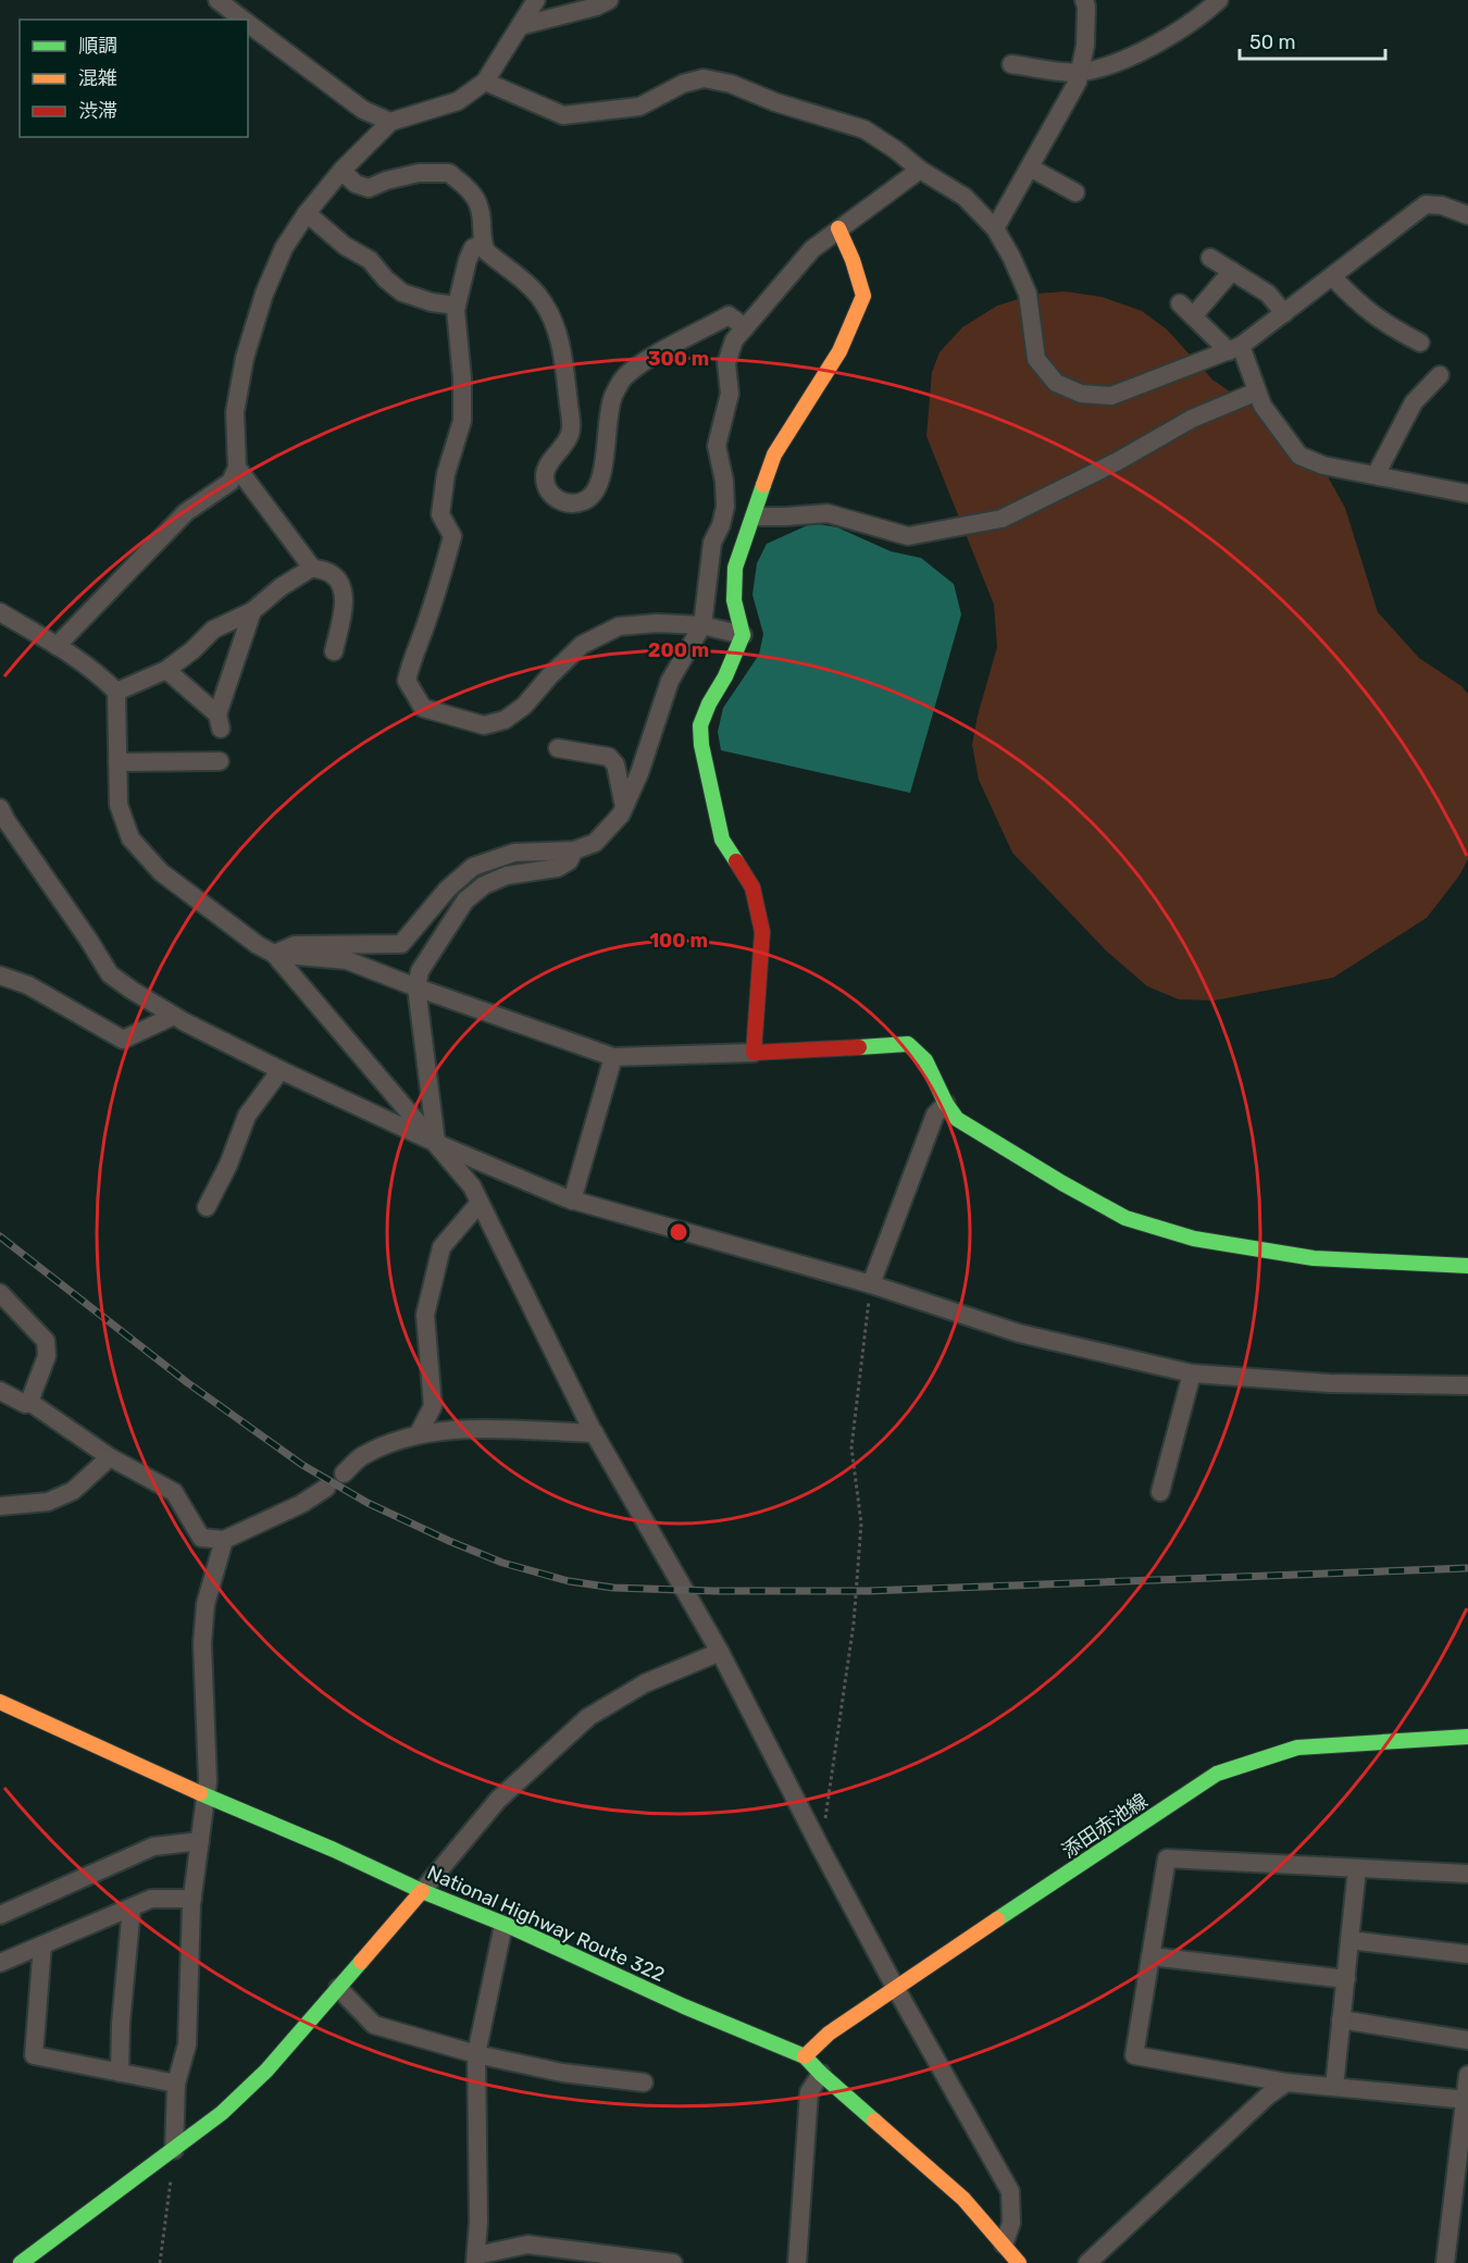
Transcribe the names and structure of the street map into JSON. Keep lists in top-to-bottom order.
{
  "streets": {
    "main road": ["添田赤池線", "National Highway Route 322"]
  },
  "crossings": [
    ["添田赤池線", "National Highway Route 322"]
  ],
  "legend": ["順調", "混雑", "渋滞"],
  "scale_bar": "50 m",
  "rings": ["300 m", "200 m", "100 m"]
}
